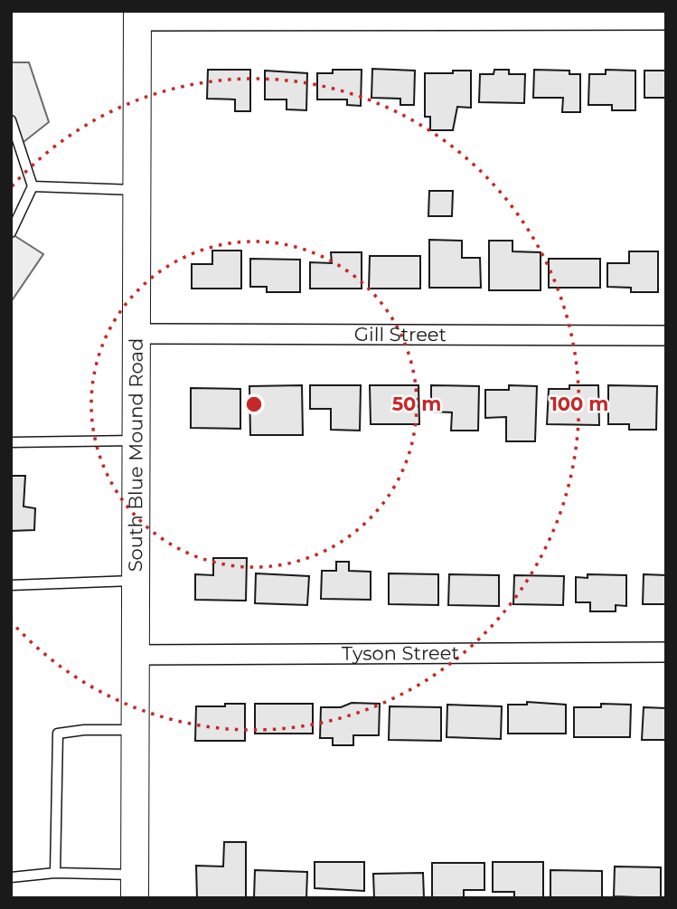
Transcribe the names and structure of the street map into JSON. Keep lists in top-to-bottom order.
{
  "streets": {
    "main road": ["South Blue Mound Road"],
    "street": ["Gill Street", "Tyson Street"]
  },
  "crossings": [
    ["Gill Street", "South Blue Mound Road"],
    ["South Blue Mound Road", "Tyson Street"]
  ],
  "rings": ["50 m", "100 m"]
}
